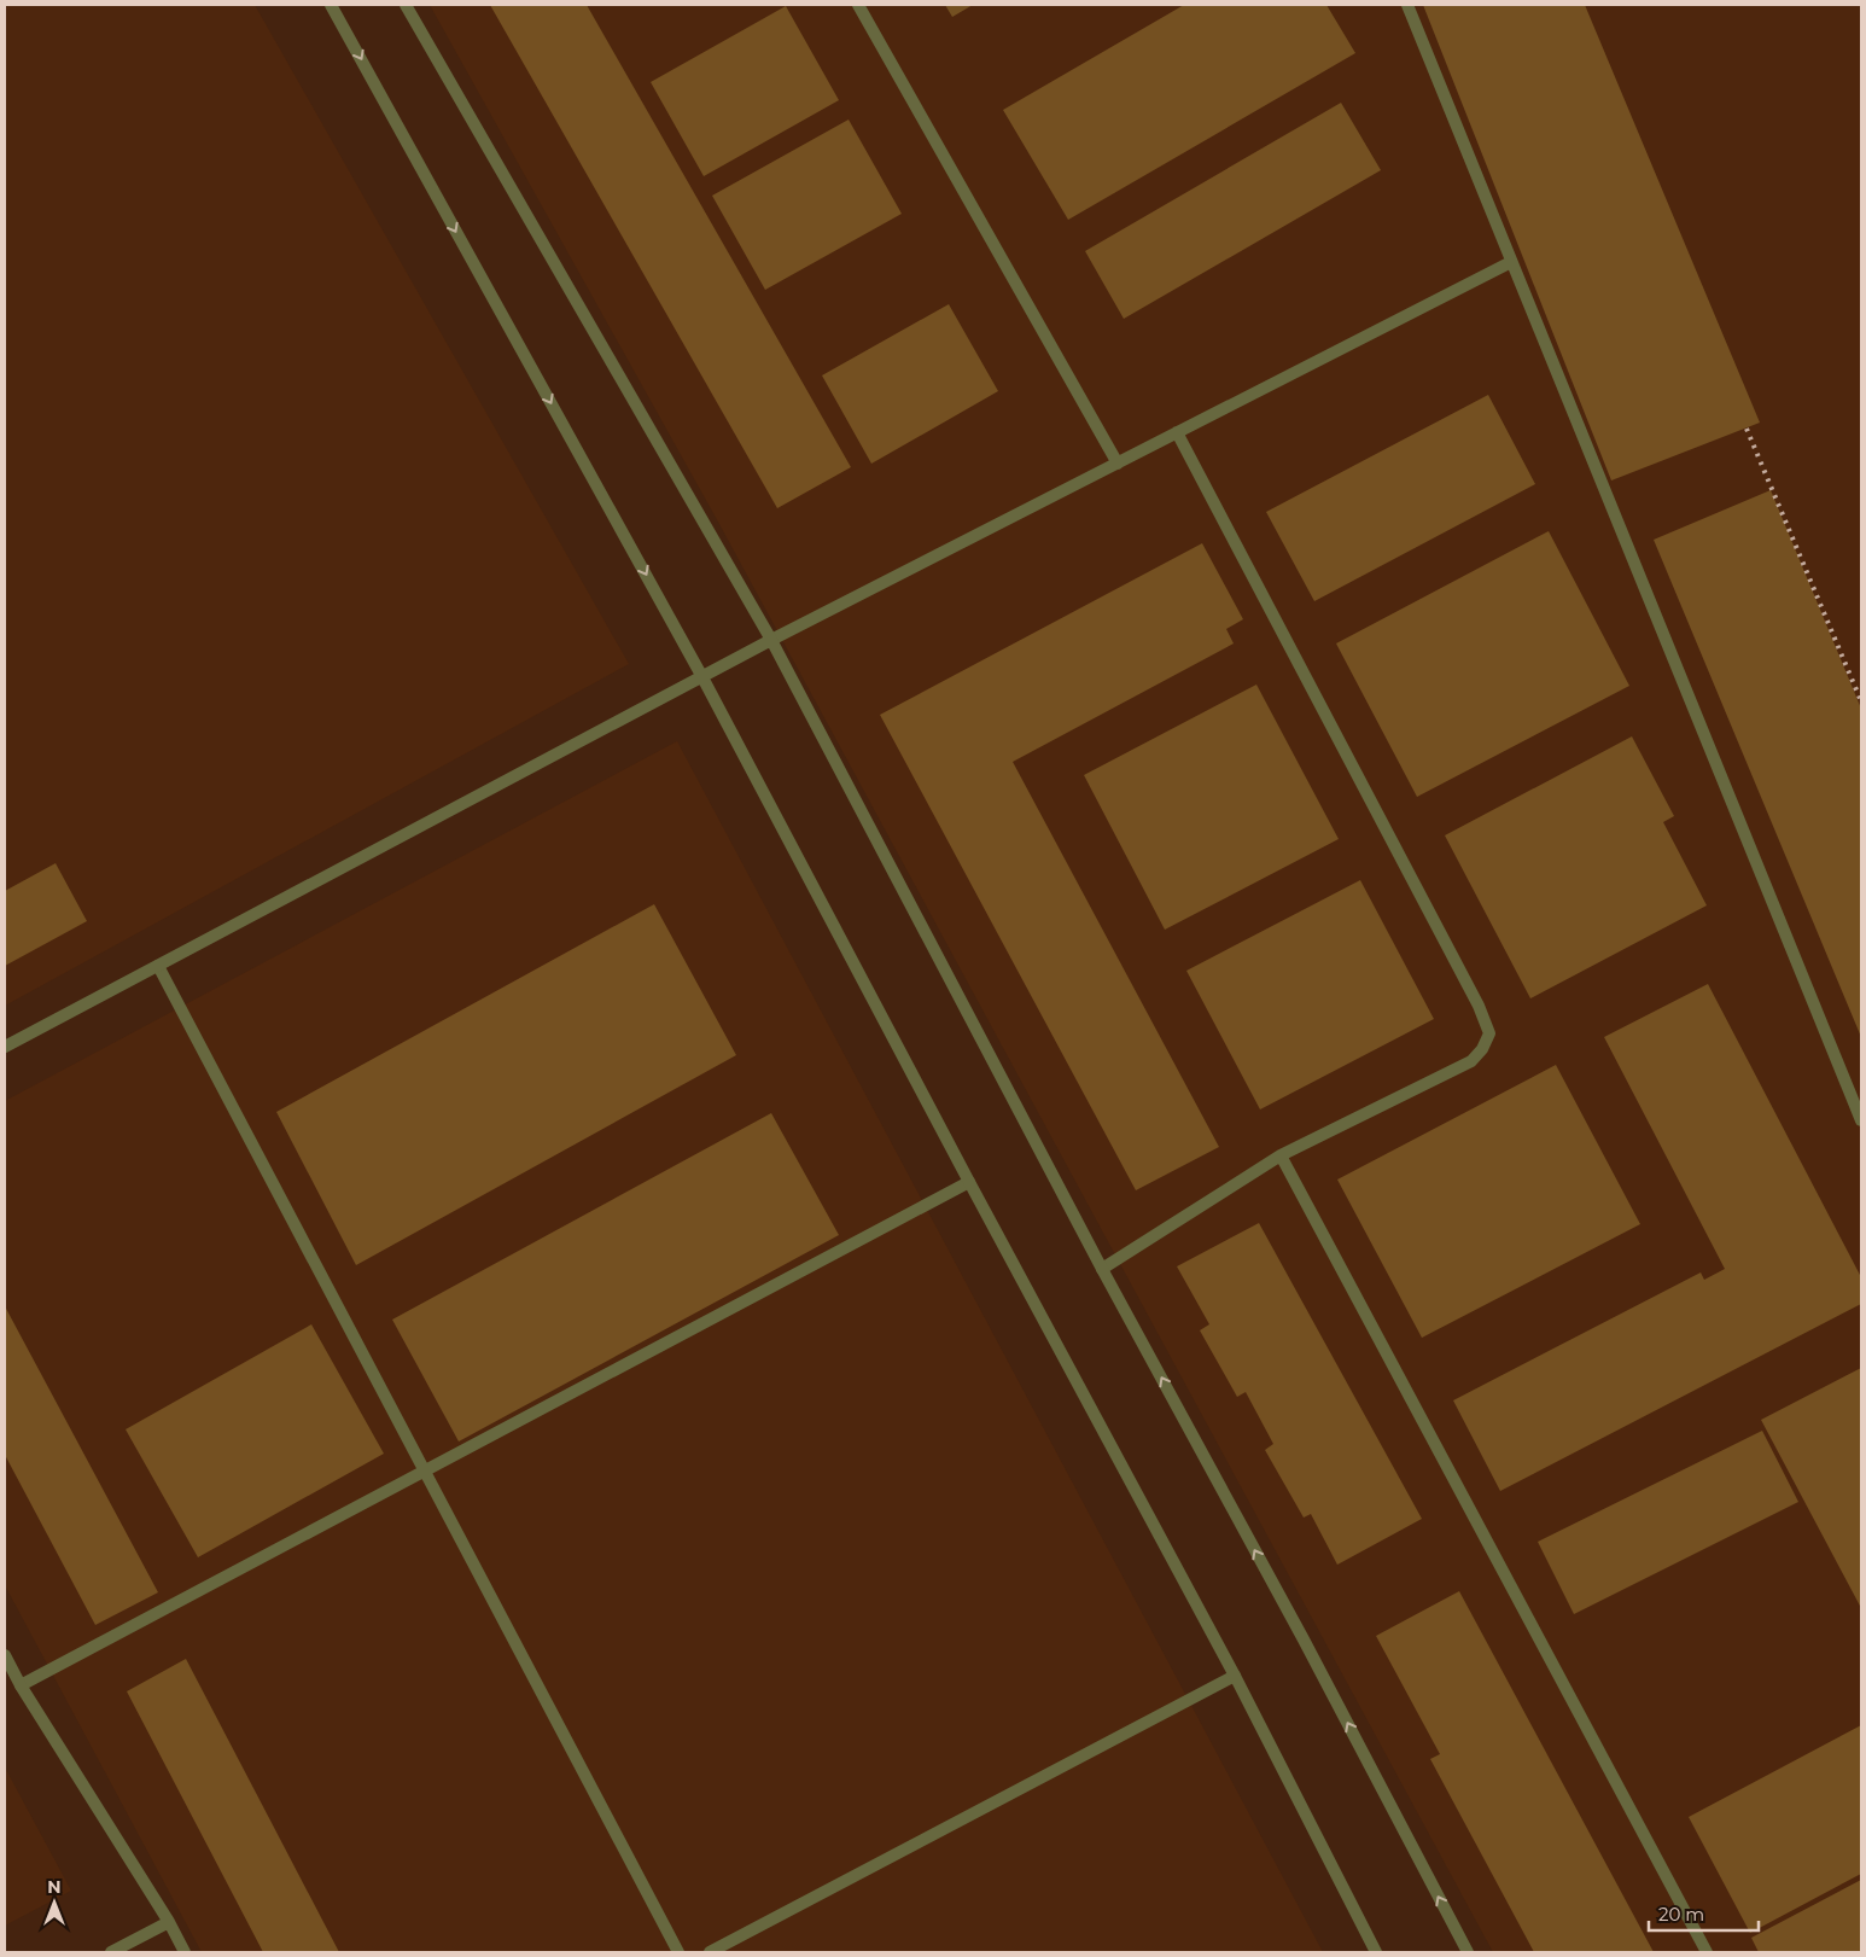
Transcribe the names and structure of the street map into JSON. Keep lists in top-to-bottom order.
{
  "scale_bar": "20 m",
  "north": "top"
}
